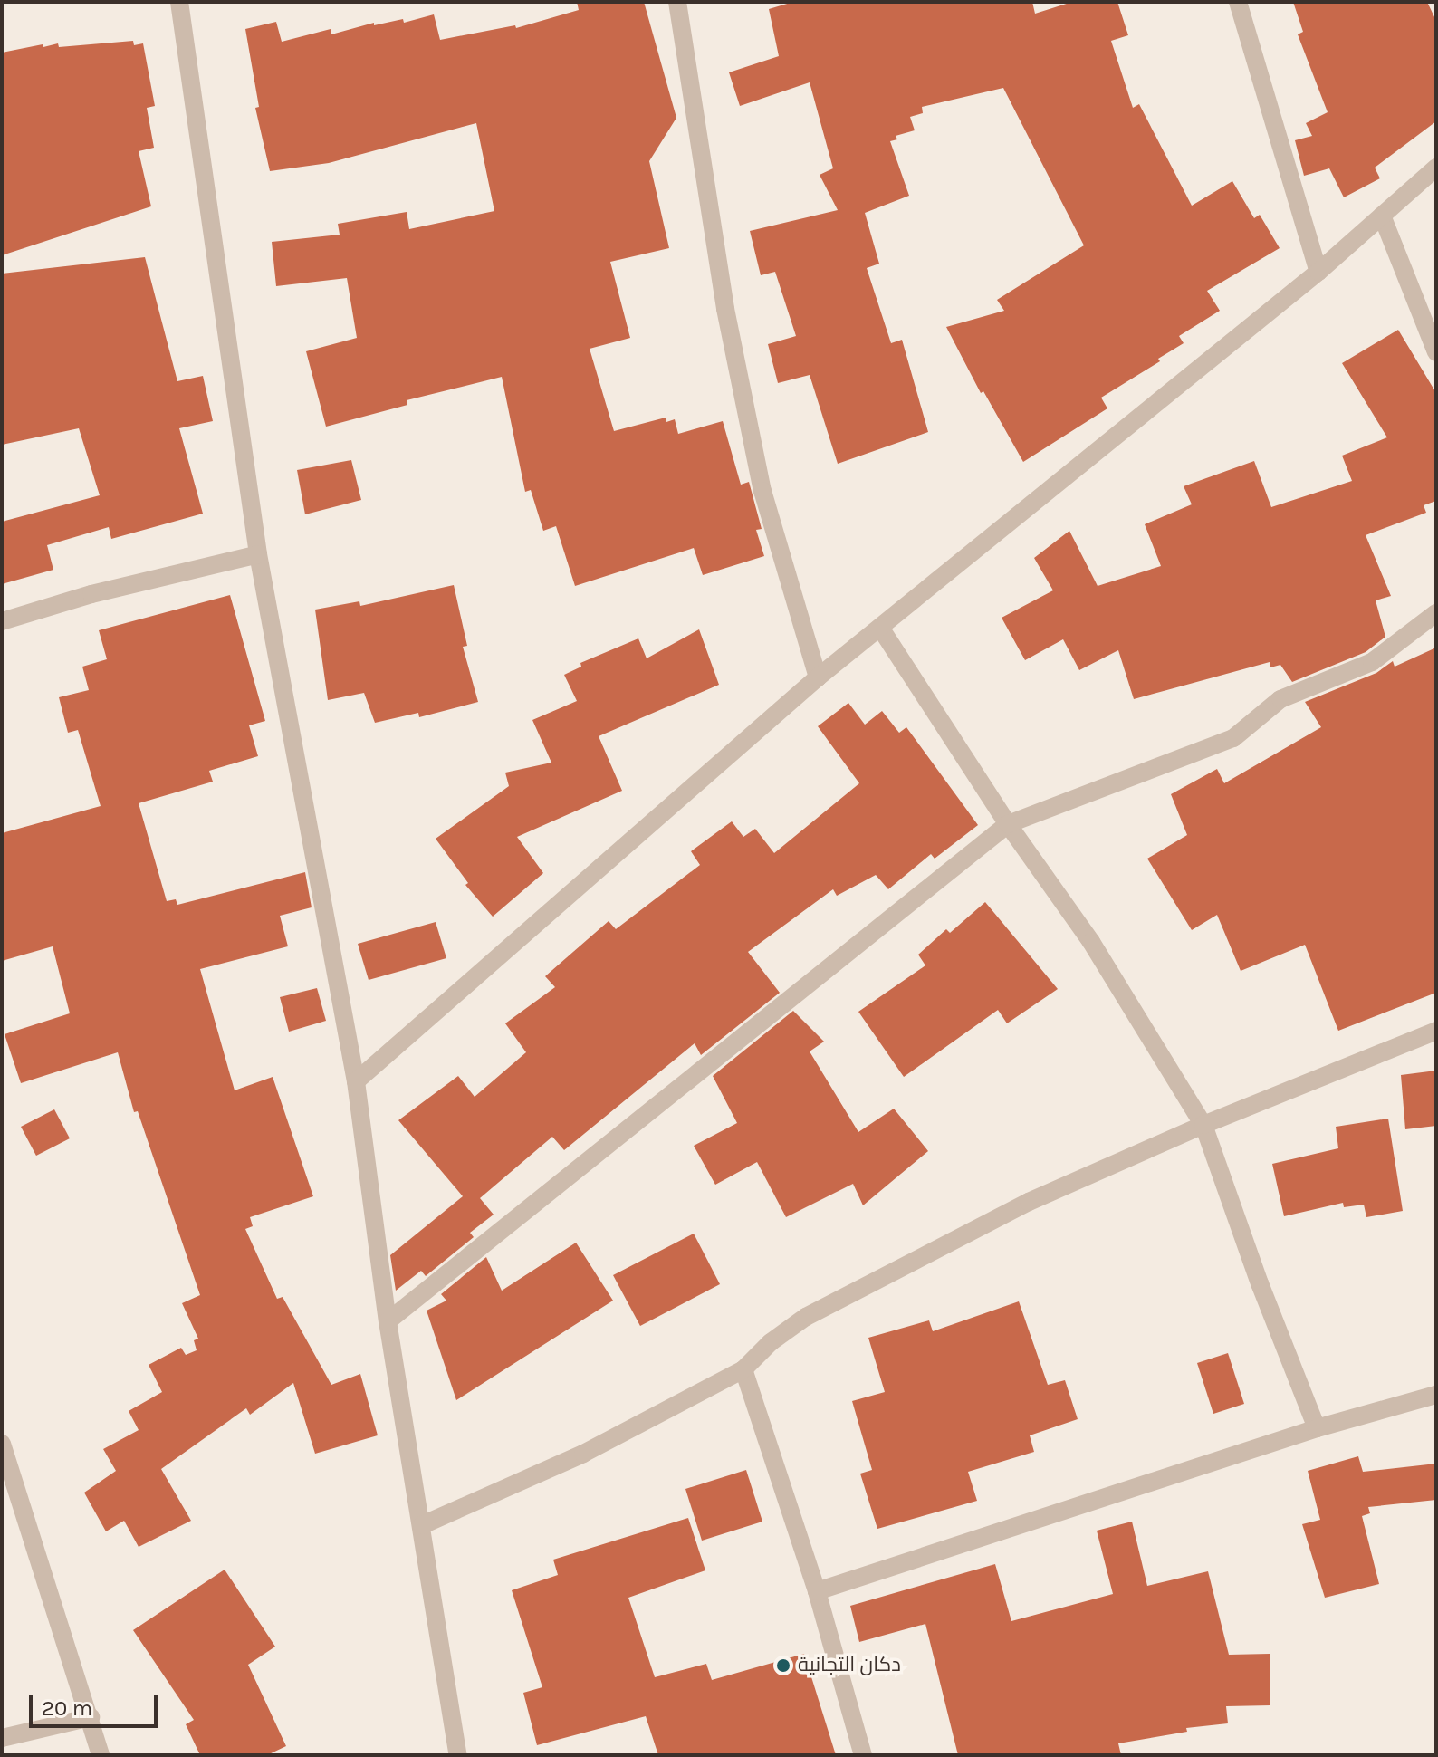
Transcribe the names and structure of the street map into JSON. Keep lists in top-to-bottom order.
{
  "places": ["دكان التجانية"],
  "scale_bar": "20 m"
}
